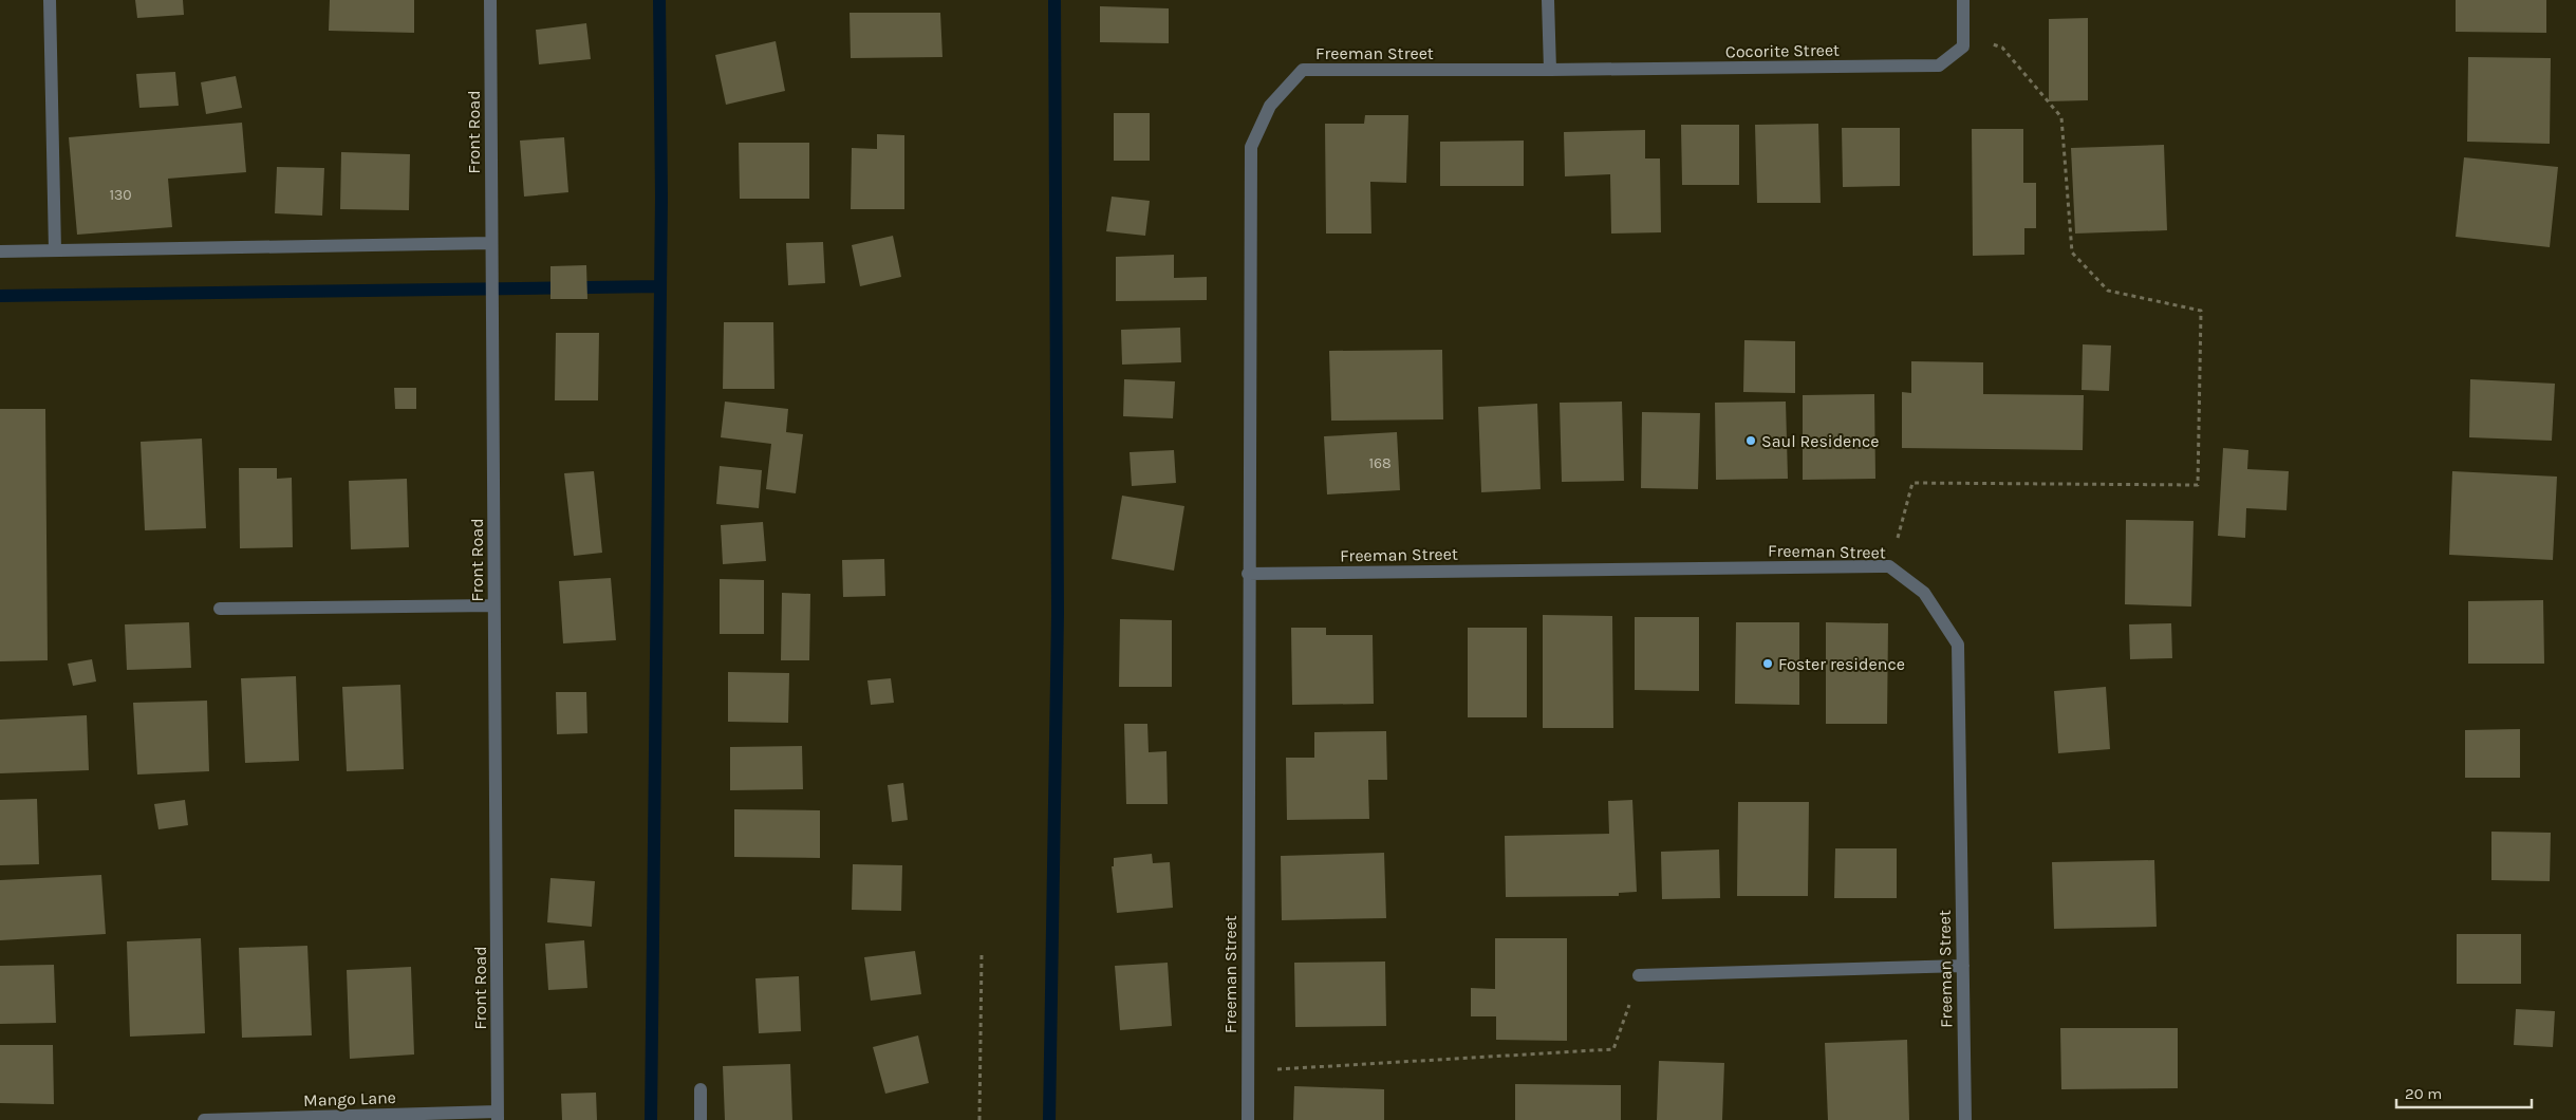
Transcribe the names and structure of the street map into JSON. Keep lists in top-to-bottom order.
{
  "streets": {
    "street": [
      "Cocorite Street",
      "Freeman Street",
      "Front Road",
      "Mango Lane"
    ]
  },
  "crossings": [
    ["Cocorite Street", "Freeman Street"],
    ["Front Road", "Mango Lane"]
  ],
  "places": ["Saul Residence", "Foster residence"],
  "house_numbers": ["130", "168"],
  "scale_bar": "20 m"
}
